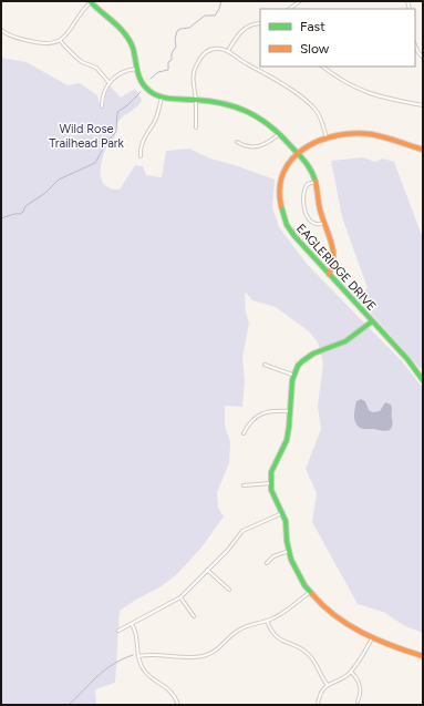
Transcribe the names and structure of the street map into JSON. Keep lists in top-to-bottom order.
{
  "streets": {
    "street": ["EAGLERIDGE DRIVE"]
  },
  "parks": ["Wild Rose Trailhead Park"],
  "legend": ["Fast", "Slow"]
}
